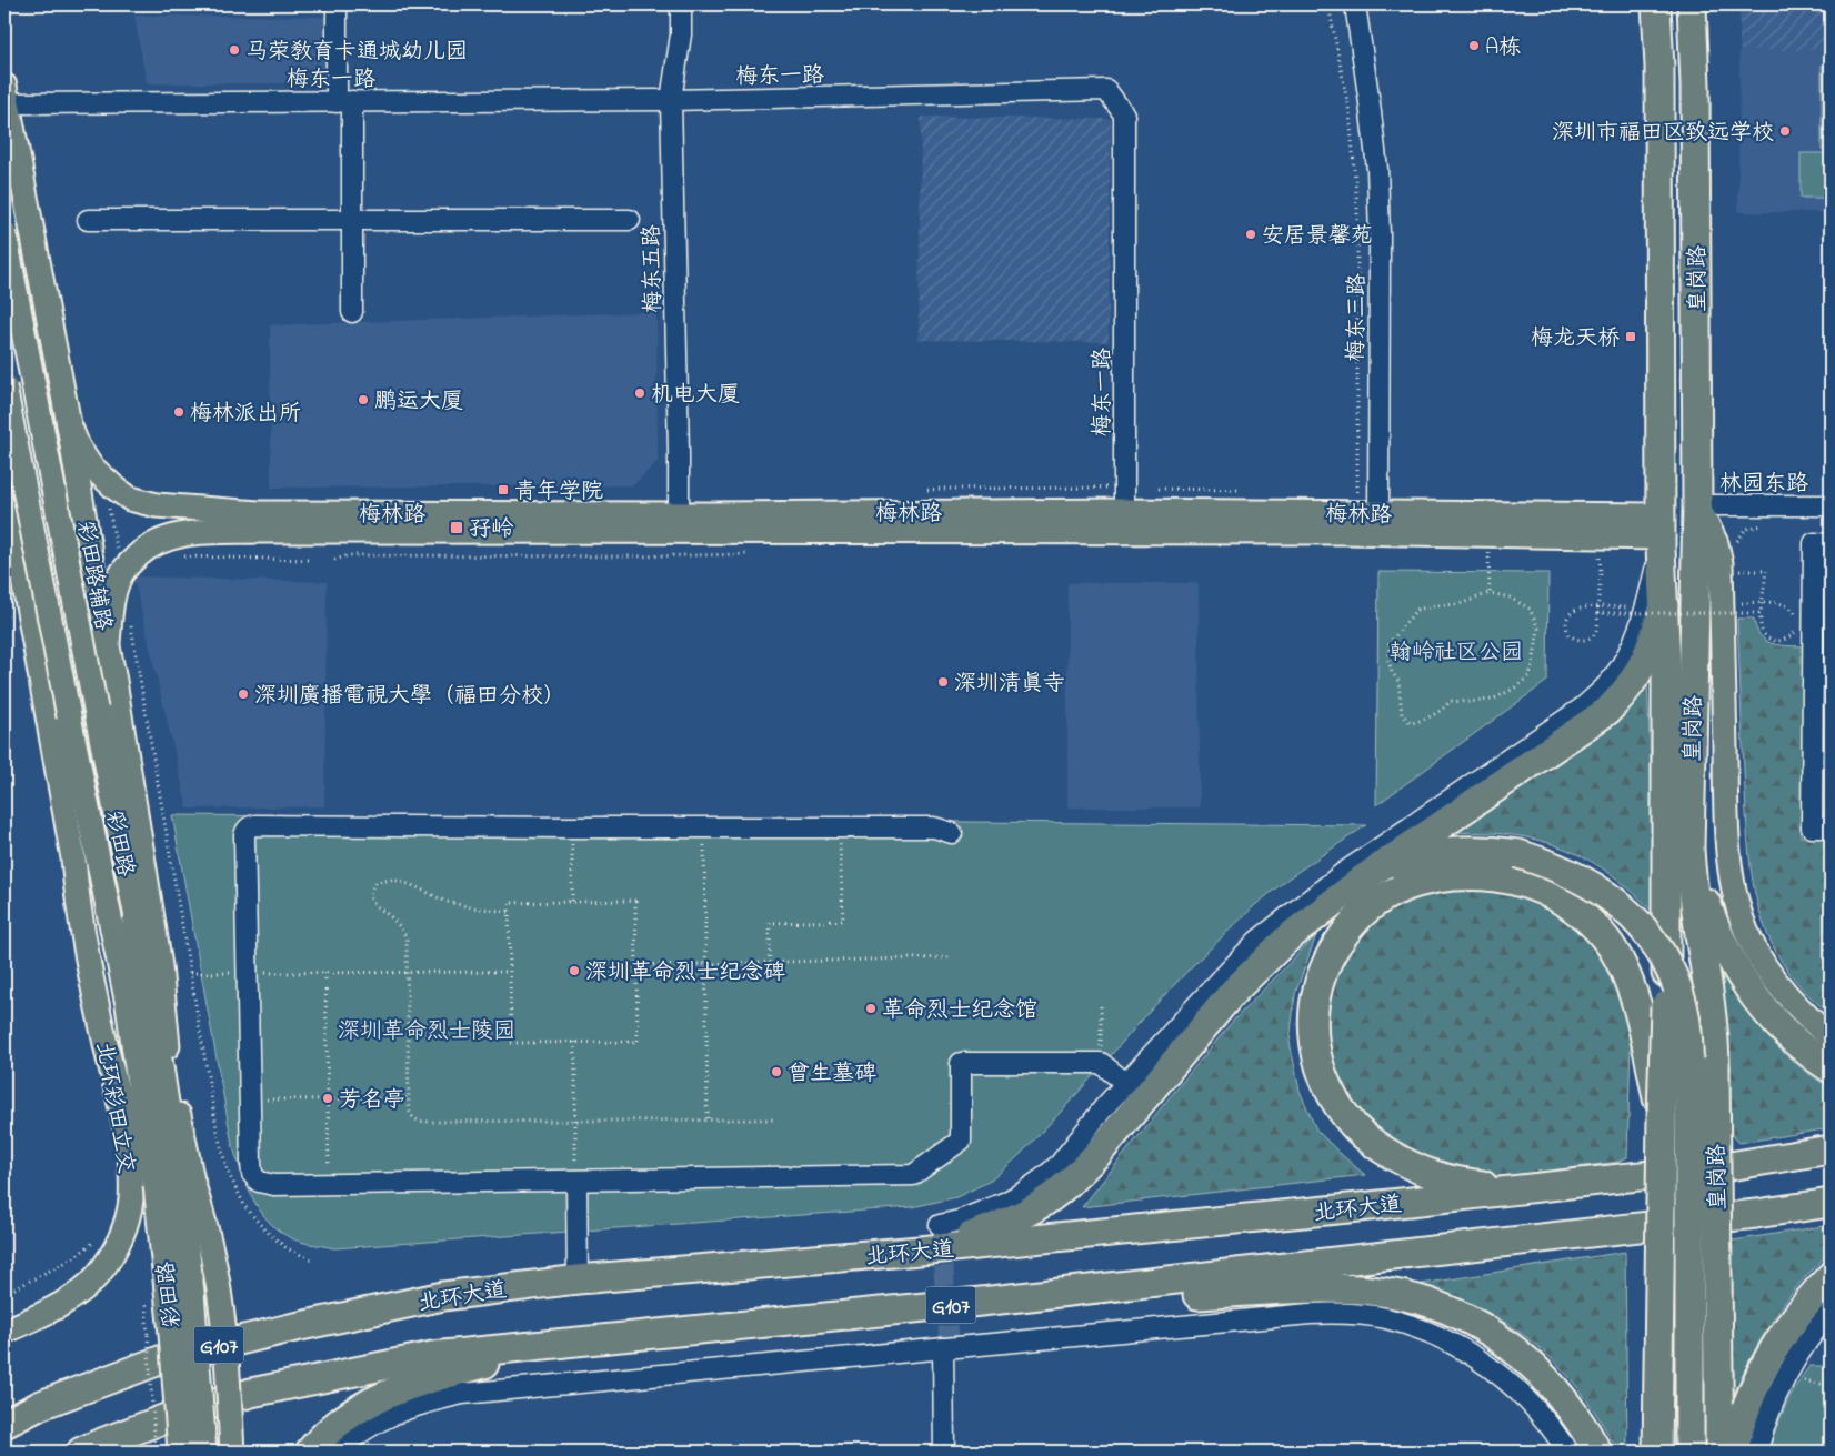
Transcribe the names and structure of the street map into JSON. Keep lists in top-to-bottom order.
{
  "streets": {
    "highway": ["皇岗路", "北环大道", "G107"],
    "main road": [
      "梅林路",
      "彩田路辅路",
      "彩田路",
      "北环彩田立交"
    ],
    "street": [
      "梅东一路",
      "梅东五路",
      "梅东三路",
      "林园东路"
    ]
  },
  "crossings": [
    ["梅东一路", "梅东五路"],
    ["梅东一路", "梅林路"],
    ["梅东一路", "彩田路辅路"],
    ["梅东五路", "梅林路"],
    ["皇岗路", "林园东路"],
    ["皇岗路", "梅林路"],
    ["梅东三路", "梅林路"],
    ["梅林路", "彩田路辅路"],
    ["彩田路辅路", "彩田路"]
  ],
  "parks": ["翰岭社区公园", "深圳革命烈士陵园"],
  "places": {
    "other": [
      "A栋",
      "马荣教育卡通城幼儿园",
      "深圳市福田区致远学校",
      "安居景馨苑",
      "机电大厦",
      "鹏运大厦",
      "梅林派出所",
      "深圳清真寺",
      "深圳廣播電視大學（福田分校）",
      "深圳革命烈士纪念碑",
      "革命烈士纪念馆",
      "曾生墓碑",
      "芳名亭"
    ],
    "transit": ["梅龙天桥", "青年学院", "孖岭"]
  }
}
